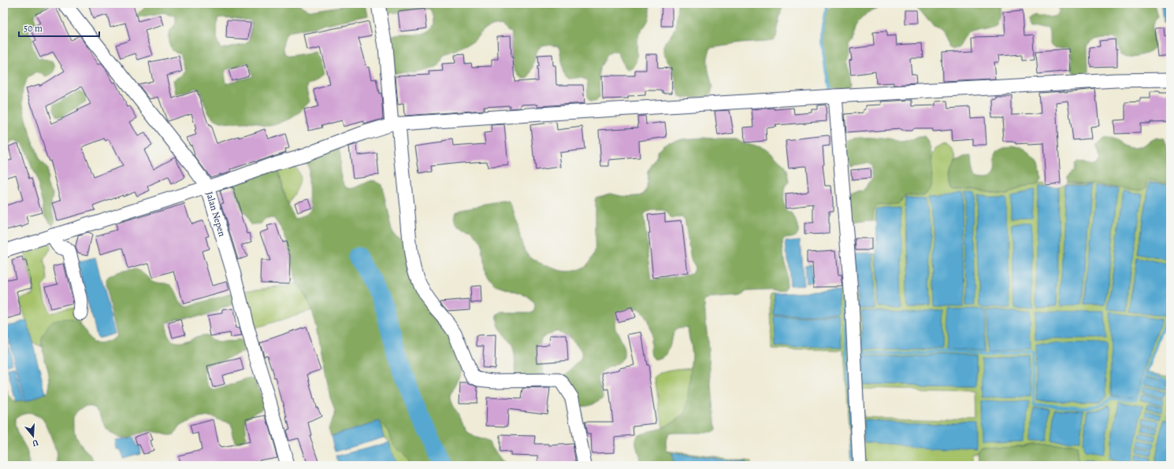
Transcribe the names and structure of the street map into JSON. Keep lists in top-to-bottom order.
{
  "streets": {
    "street": ["Jalan Nepen"]
  },
  "scale_bar": "50 m",
  "north": "bottom"
}
